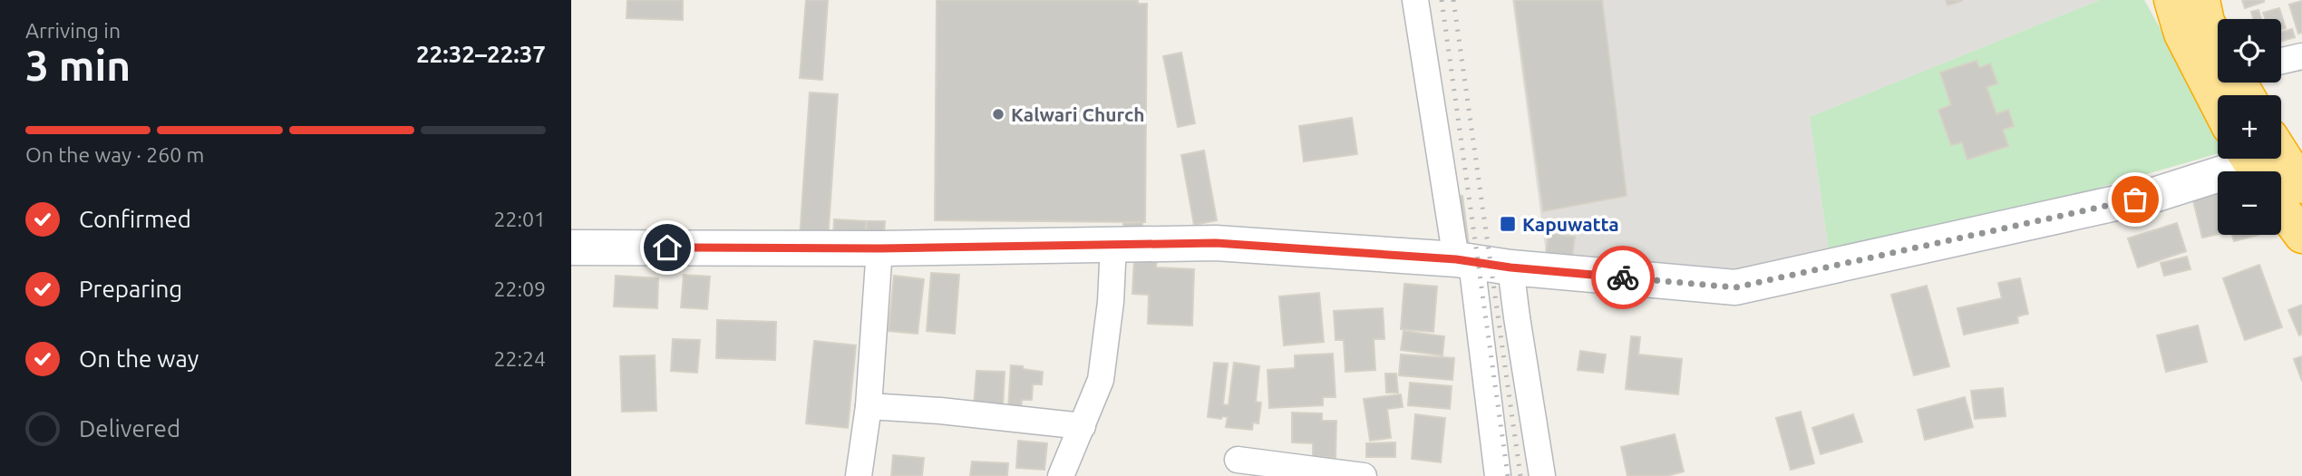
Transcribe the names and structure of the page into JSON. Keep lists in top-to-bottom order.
{
  "places": {
    "other": ["Kalwari Church"],
    "transit": ["Kapuwatta"]
  },
  "page": {
    "heading": ["3 min", "Arriving in", "22:32–22:37"],
    "map_buttons": ["+", "−"],
    "bar": "On the way · 260 m",
    "list": [
      ["Confirmed", "22:01"],
      ["Preparing", "22:09"],
      ["On the way", "22:24"],
      "Delivered"
    ]
  }
}
